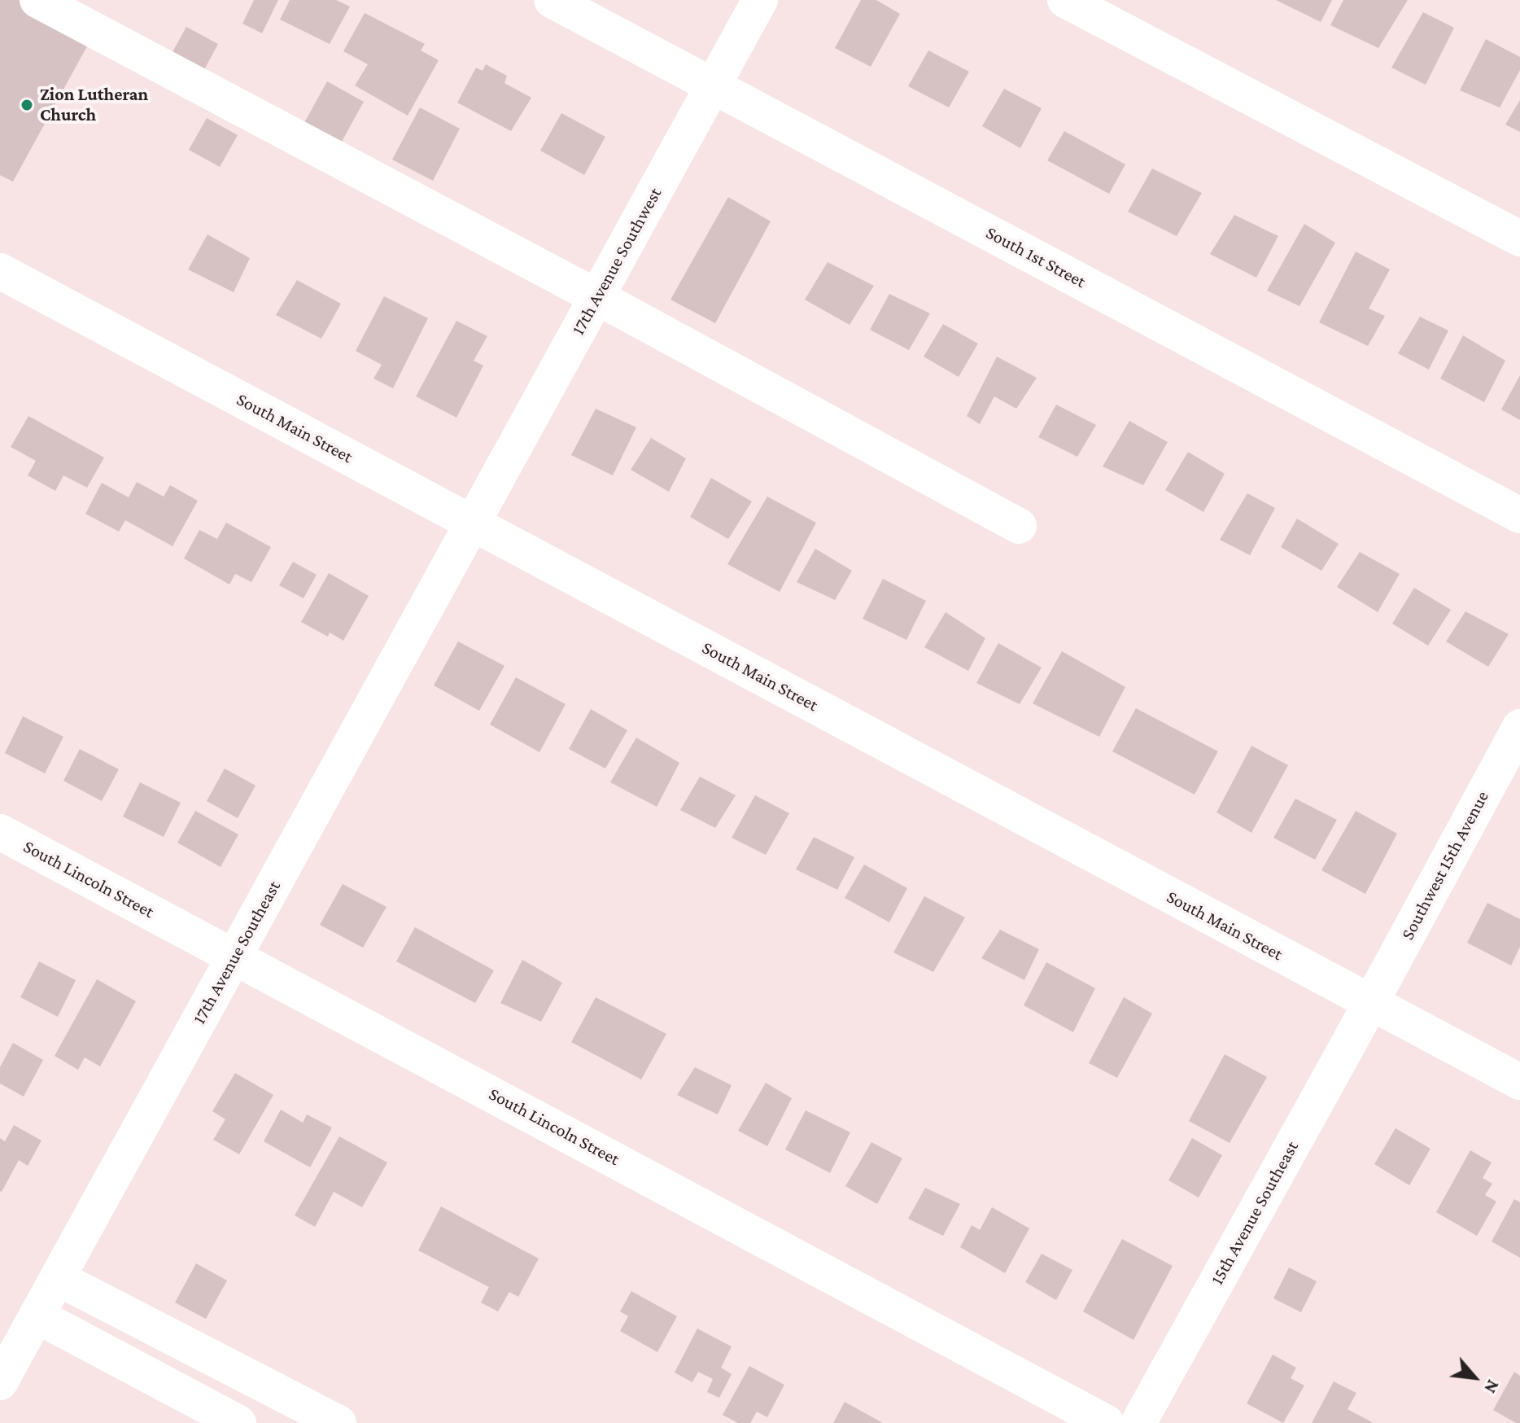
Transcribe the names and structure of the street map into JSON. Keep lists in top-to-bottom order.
{
  "streets": {
    "street": [
      "South 1st Street",
      "17th Avenue Southwest",
      "South Main Street",
      "Southwest 15th Avenue",
      "South Lincoln Street",
      "17th Avenue Southeast",
      "15th Avenue Southeast"
    ]
  },
  "crossings": [
    ["South 1st Street", "17th Avenue Southwest"],
    ["17th Avenue Southwest", "South Main Street"],
    ["17th Avenue Southwest", "17th Avenue Southeast"],
    ["South Main Street", "Southwest 15th Avenue"],
    ["South Main Street", "17th Avenue Southeast"],
    ["South Main Street", "15th Avenue Southeast"],
    ["Southwest 15th Avenue", "15th Avenue Southeast"],
    ["South Lincoln Street", "17th Avenue Southeast"]
  ],
  "places": ["Zion Lutheran Church"],
  "north": "bottom right"
}
